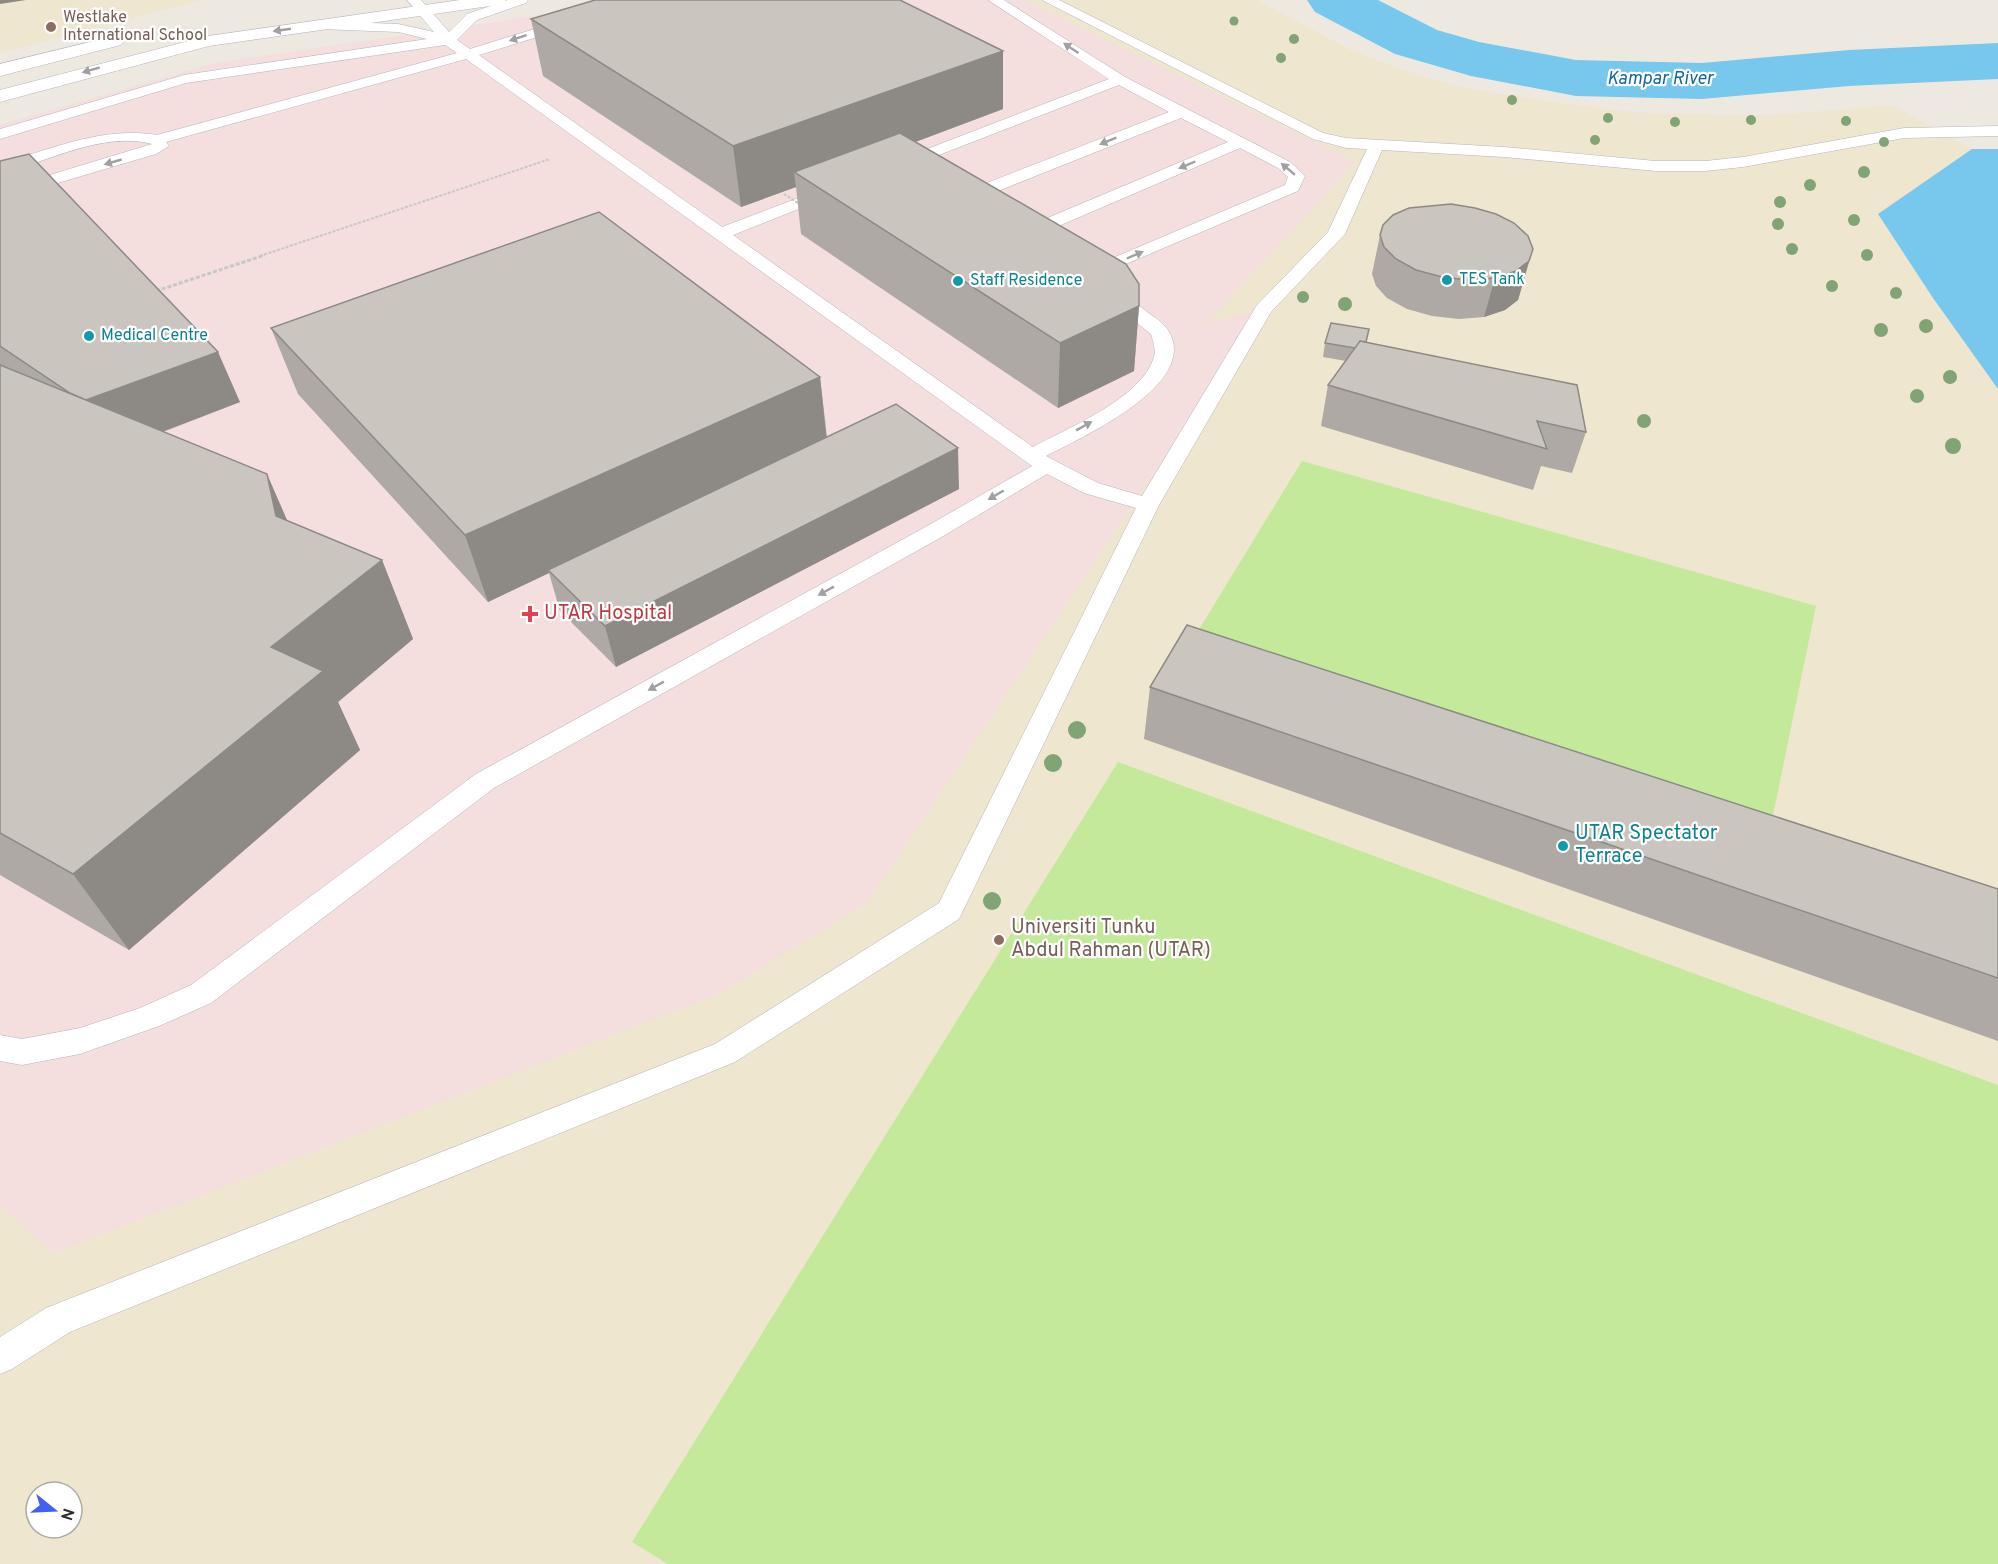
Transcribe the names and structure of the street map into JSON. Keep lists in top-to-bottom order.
{
  "water": ["Kampar River"],
  "places": {
    "other": [
      "Westlake International School",
      "TES Tank",
      "Staff Residence",
      "Medical Centre",
      "UTAR Spectator Terrace",
      "Universiti Tunku Abdul Rahman (UTAR)"
    ],
    "health": ["UTAR Hospital"]
  },
  "north": "right"
}
